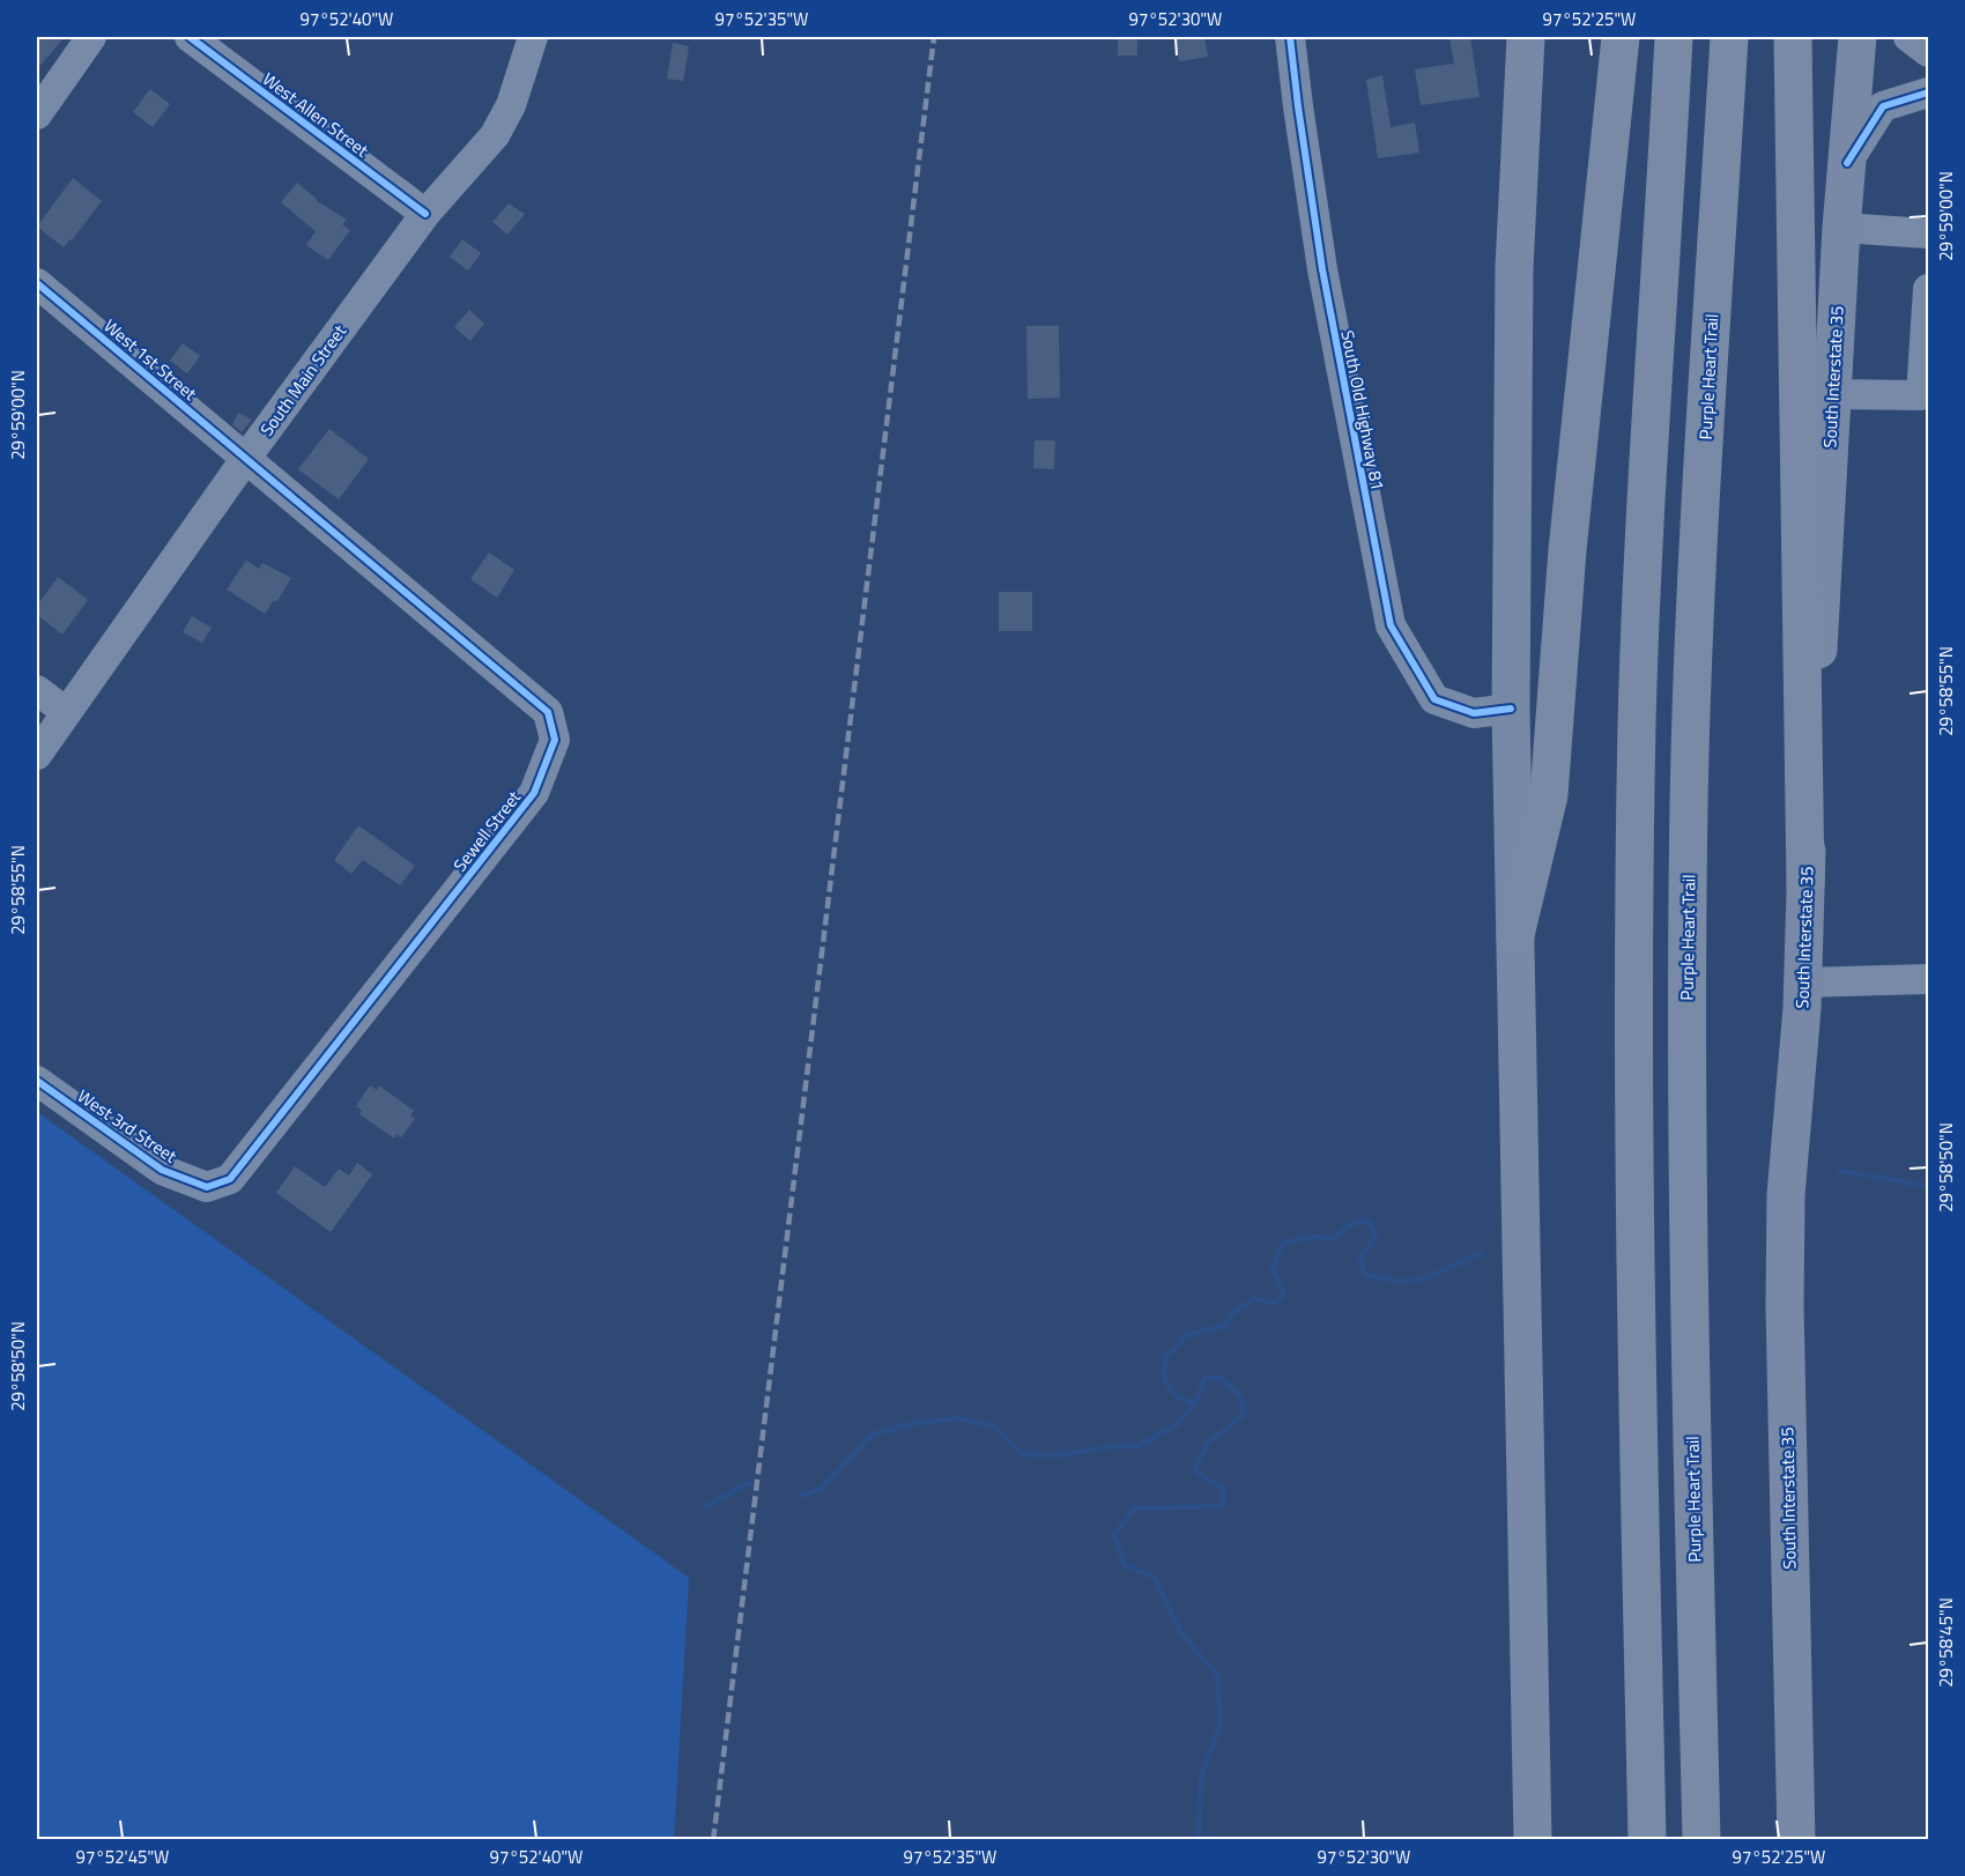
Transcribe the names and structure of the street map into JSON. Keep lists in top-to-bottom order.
{
  "streets": {
    "highway": ["Purple Heart Trail"],
    "main road": ["South Interstate 35"],
    "street": [
      "West Allen Street",
      "West 1st Street",
      "South Main Street",
      "South Old Highway 81",
      "Sewell Street",
      "West 3rd Street"
    ]
  },
  "crossings": [
    ["West Allen Street", "South Main Street"],
    ["West 1st Street", "South Main Street"],
    ["West 1st Street", "Sewell Street"],
    ["South Main Street", "Sewell Street"],
    ["Sewell Street", "West 3rd Street"]
  ],
  "coordinates": [
    "97°52'40\"W",
    "97°52'35\"W",
    "97°52'30\"W",
    "97°52'25\"W",
    "29°59'00\"N",
    "29°58'55\"N",
    "29°58'50\"N",
    "29°58'45\"N",
    "97°52'45\"W"
  ]
}
